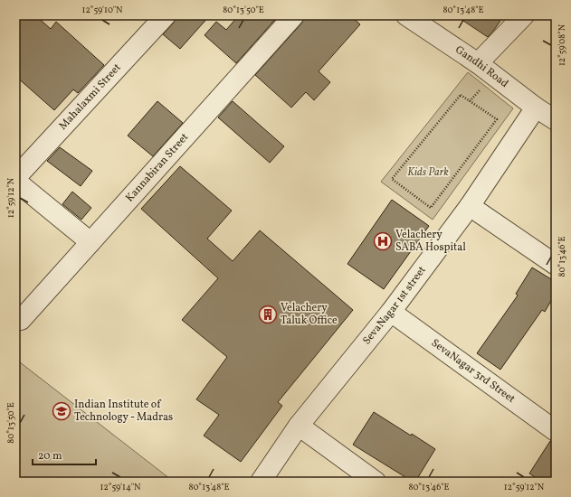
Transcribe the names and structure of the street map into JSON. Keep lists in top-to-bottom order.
{
  "streets": {
    "street": [
      "Gandhi Road",
      "Mahalaxmi Street",
      "Kannabiran Street",
      "SevaNagar 1st street",
      "SevaNagar 3rd Street"
    ]
  },
  "crossings": [
    ["Gandhi Road", "SevaNagar 1st street"],
    ["SevaNagar 1st street", "SevaNagar 3rd Street"]
  ],
  "parks": ["Kids Park"],
  "places": {
    "hospital": ["Velachery SABA Hospital"],
    "building": ["Velachery Taluk Office"],
    "school or university": ["Indian Institute of Technology - Madras"]
  },
  "scale_bar": "20 m",
  "coordinates": [
    "12°59'10\"N",
    "80°13'50\"E",
    "80°13'48\"E",
    "12°59'08\"N",
    "12°59'12\"N",
    "80°13'46\"E",
    "12°59'14\"N"
  ]
}
